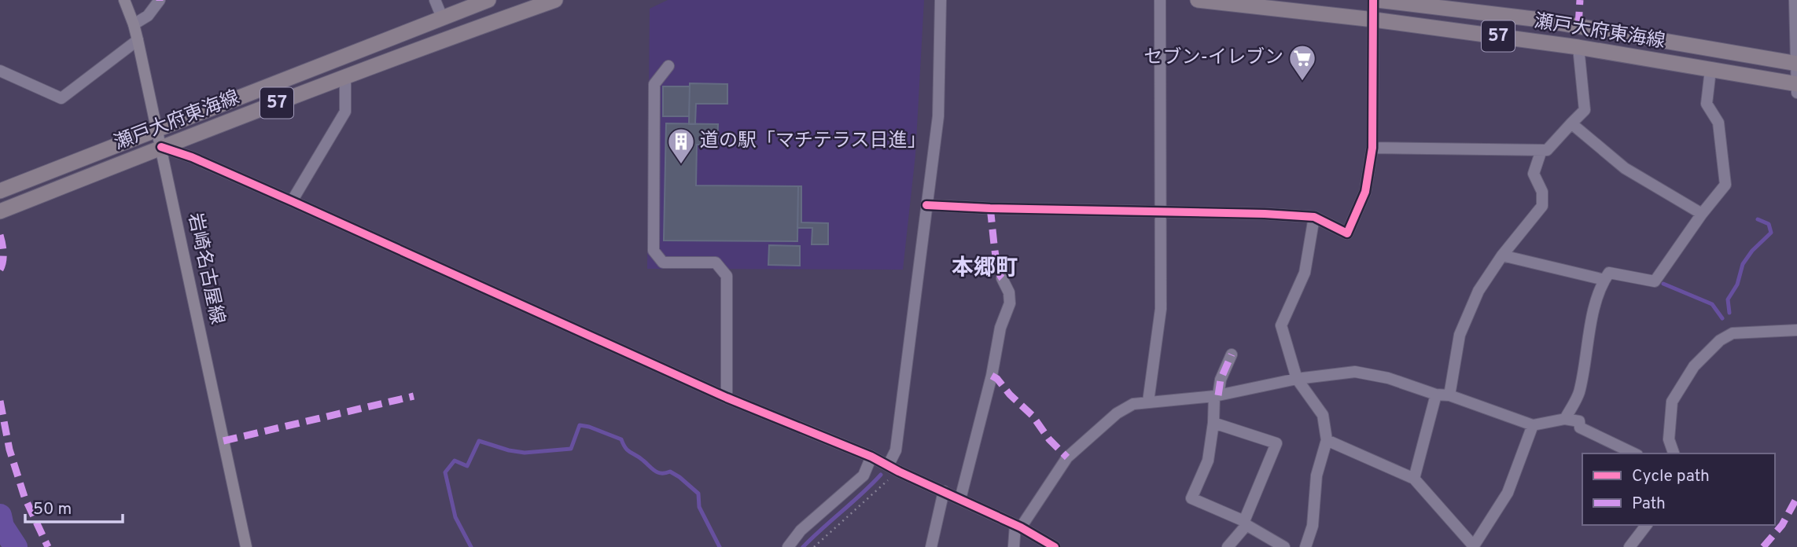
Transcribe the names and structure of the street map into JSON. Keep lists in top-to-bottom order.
{
  "streets": {
    "main road": ["瀬戸大府東海線", "57", "岩崎名古屋線"]
  },
  "crossings": [
    ["瀬戸大府東海線", "岩崎名古屋線"]
  ],
  "districts": ["本郷町"],
  "places": {
    "supermarket": ["セブン-イレブン"],
    "building": ["道の駅「マチテラス日進」"]
  },
  "legend": ["Cycle path", "Path"],
  "scale_bar": "50 m"
}
